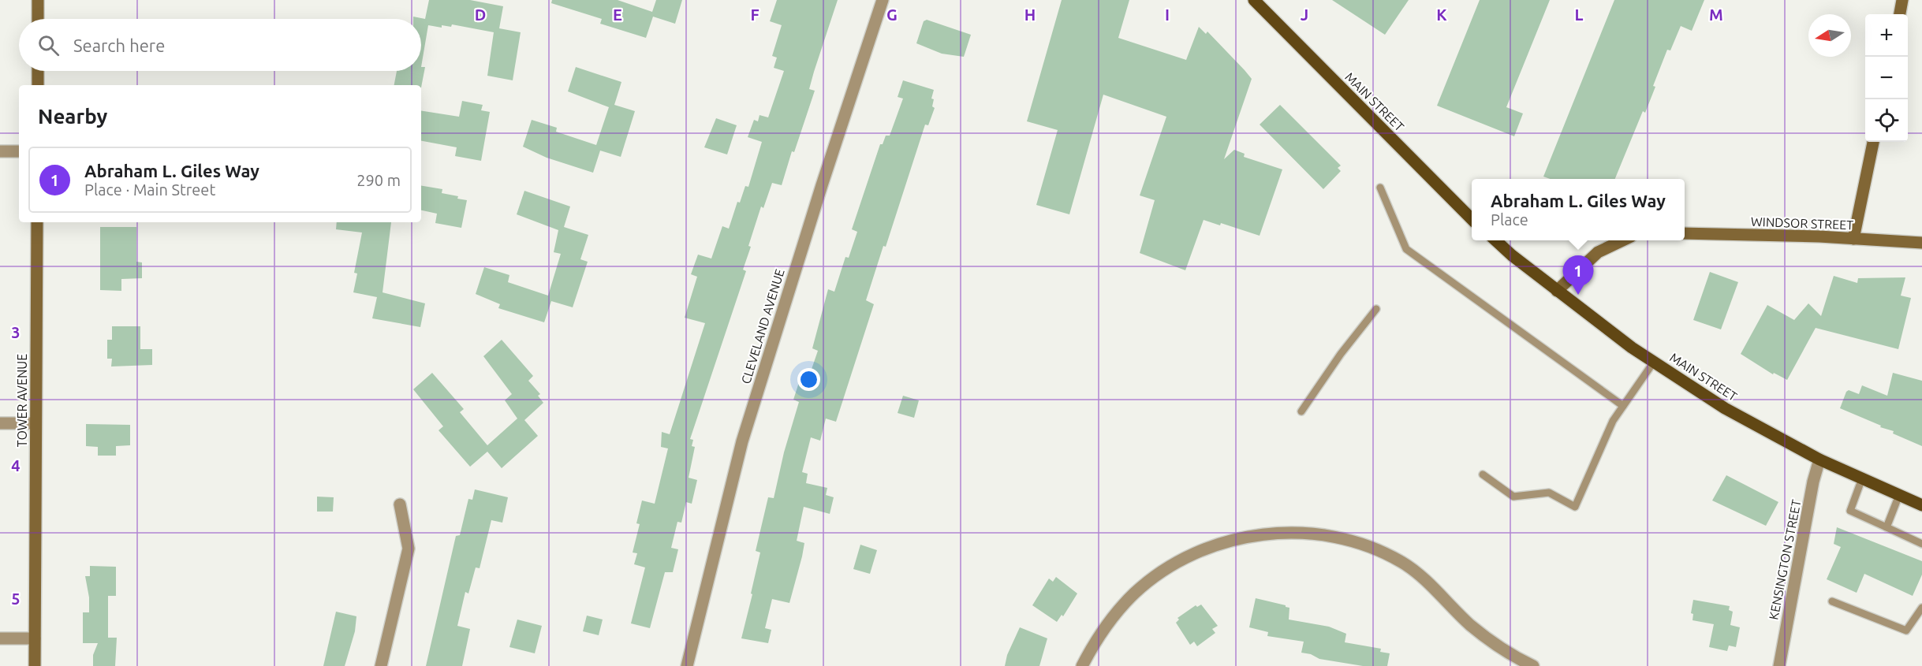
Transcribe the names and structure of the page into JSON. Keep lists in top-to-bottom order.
{
  "streets": {
    "main road": ["MAIN STREET", "WINDSOR STREET", "TOWER AVENUE"],
    "street": ["CLEVELAND AVENUE", "KENSINGTON STREET"]
  },
  "crossings": [
    ["MAIN STREET", "KENSINGTON STREET"]
  ],
  "north": "left",
  "page": {
    "map_buttons": ["+", "−"],
    "search": "Search here",
    "heading": "Nearby",
    "list": [
      {
        "mark": "1",
        "name": "Abraham L. Giles Way",
        "note": "Place · Main Street",
        "value": "290 m"
      }
    ],
    "popup": ["Abraham L. Giles Way", "Place"],
    "pins": "1"
  },
  "grid": {
    "columns": [
      "D",
      "E",
      "F",
      "G",
      "H",
      "I",
      "J",
      "K",
      "L",
      "M"
    ],
    "rows": ["3", "4", "5"]
  }
}
